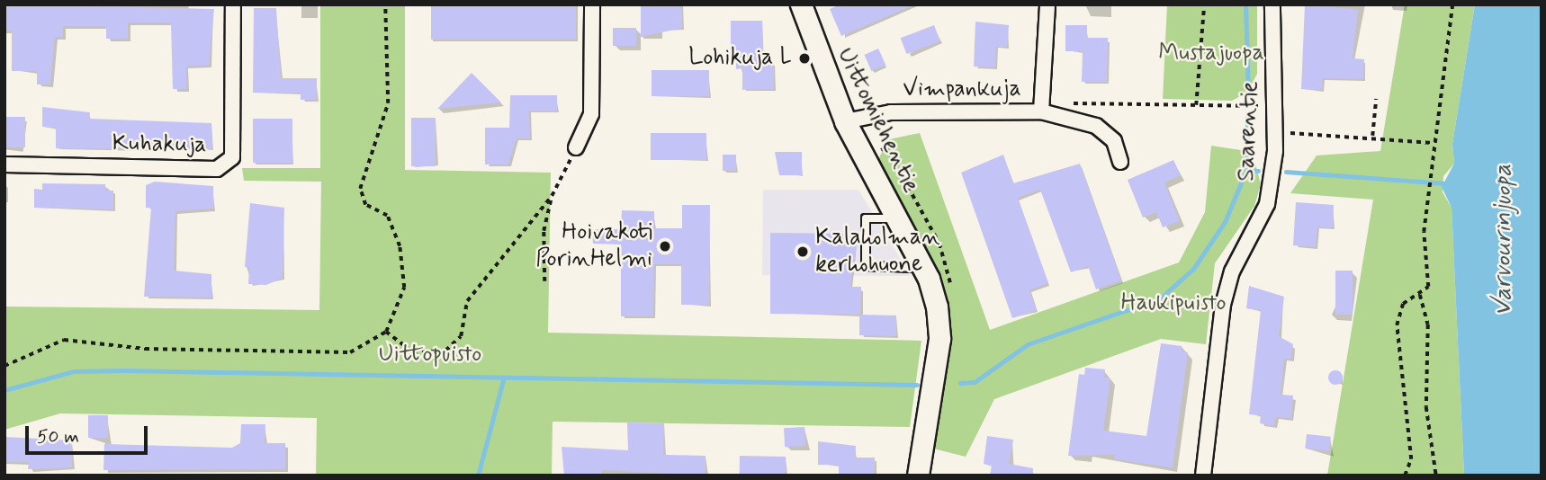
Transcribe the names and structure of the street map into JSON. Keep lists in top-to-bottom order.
{
  "streets": {
    "street": [
      "Vimpankuja",
      "Uittomiehentie",
      "Saarentie",
      "Kuhakuja"
    ]
  },
  "crossings": [
    ["Vimpankuja", "Uittomiehentie"]
  ],
  "water": ["Varvourinjuopa"],
  "parks": ["Mustajuopa", "Haukipuisto", "Uittopuisto"],
  "places": ["Lohikuja L", "Hoivakoti PorinHelmi", "Kalaholman kerhohuone"],
  "scale_bar": "50 m"
}
